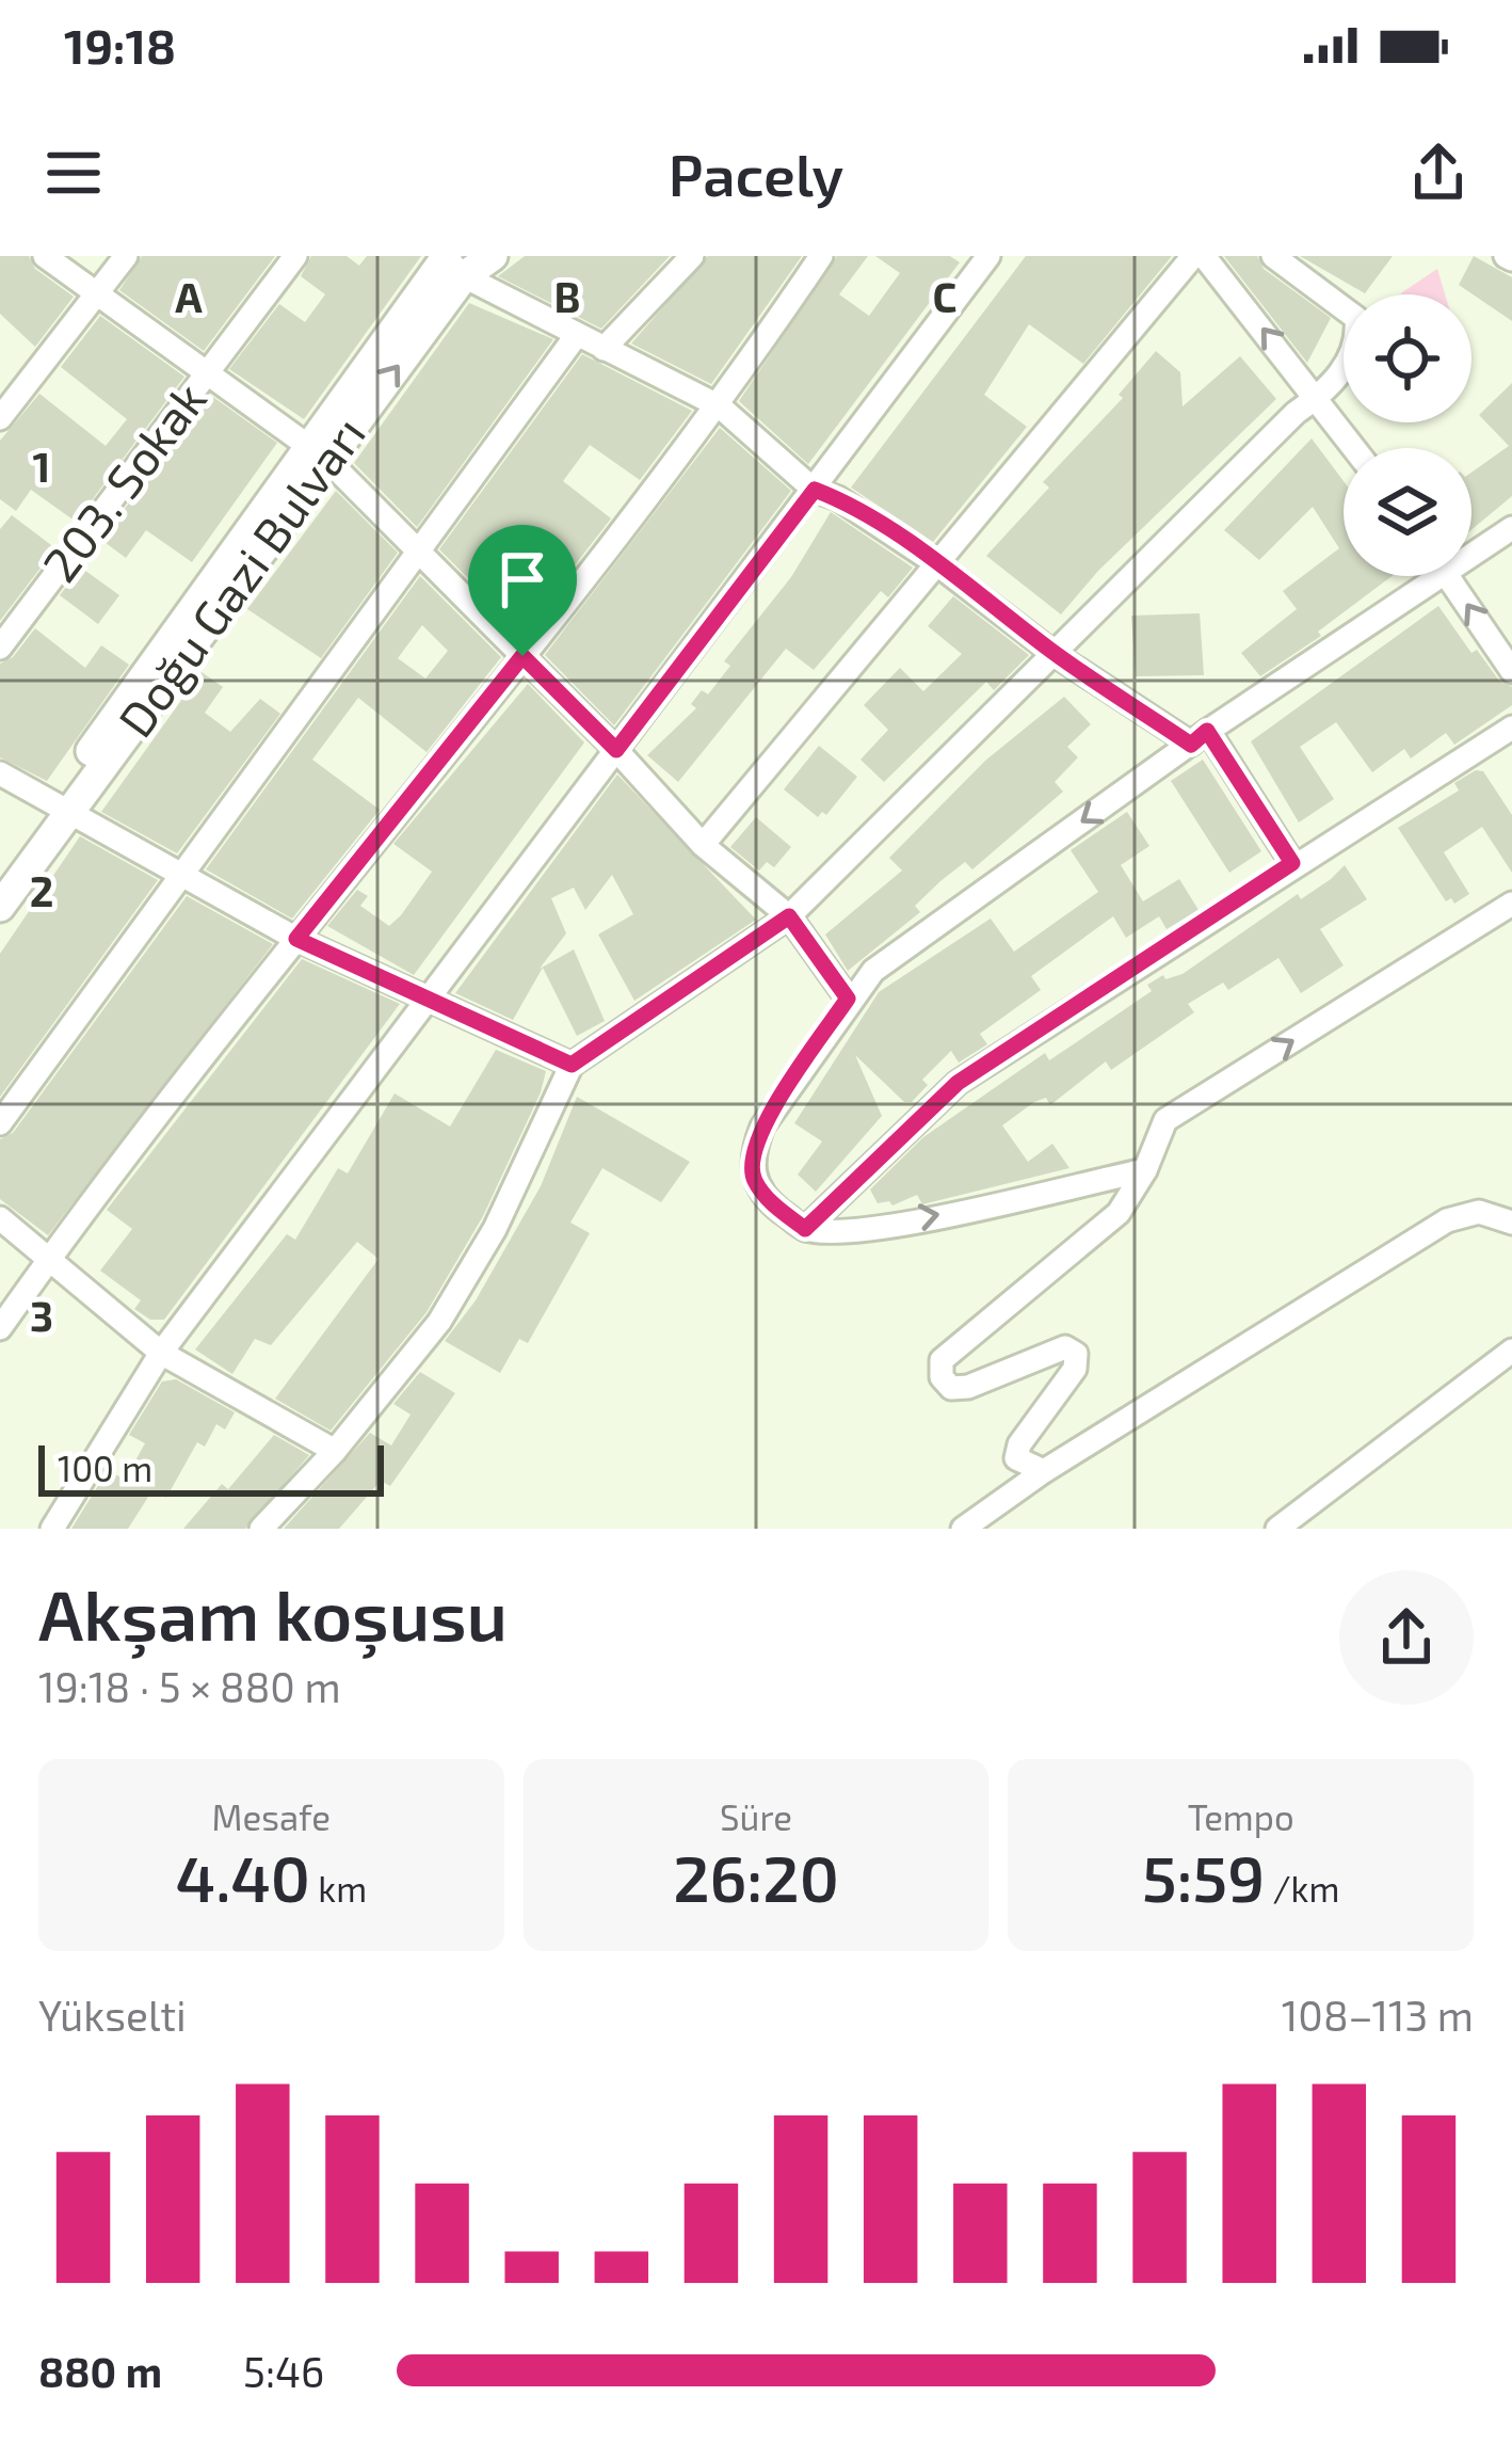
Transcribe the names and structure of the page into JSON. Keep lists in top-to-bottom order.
{
  "streets": {
    "main road": ["Doğu Gazi Bulvarı"],
    "street": ["203. Sokak"]
  },
  "scale_bar": "100 m",
  "page": {
    "status": "19:18",
    "header": "Pacely",
    "scale": "100 m",
    "heading": ["Akşam koşusu", "19:18 · 5 × 880 m"],
    "stats": [
      ["Mesafe", "4.40 km"],
      ["Süre", "26:20"],
      ["Tempo", "5:59 /km"]
    ],
    "chart": ["Yükselti", "108–113 m"],
    "list": [
      {
        "name": "880 m",
        "note": "5:46"
      }
    ]
  },
  "grid": {
    "columns": ["A", "B", "C"],
    "rows": ["1", "2", "3"]
  }
}
